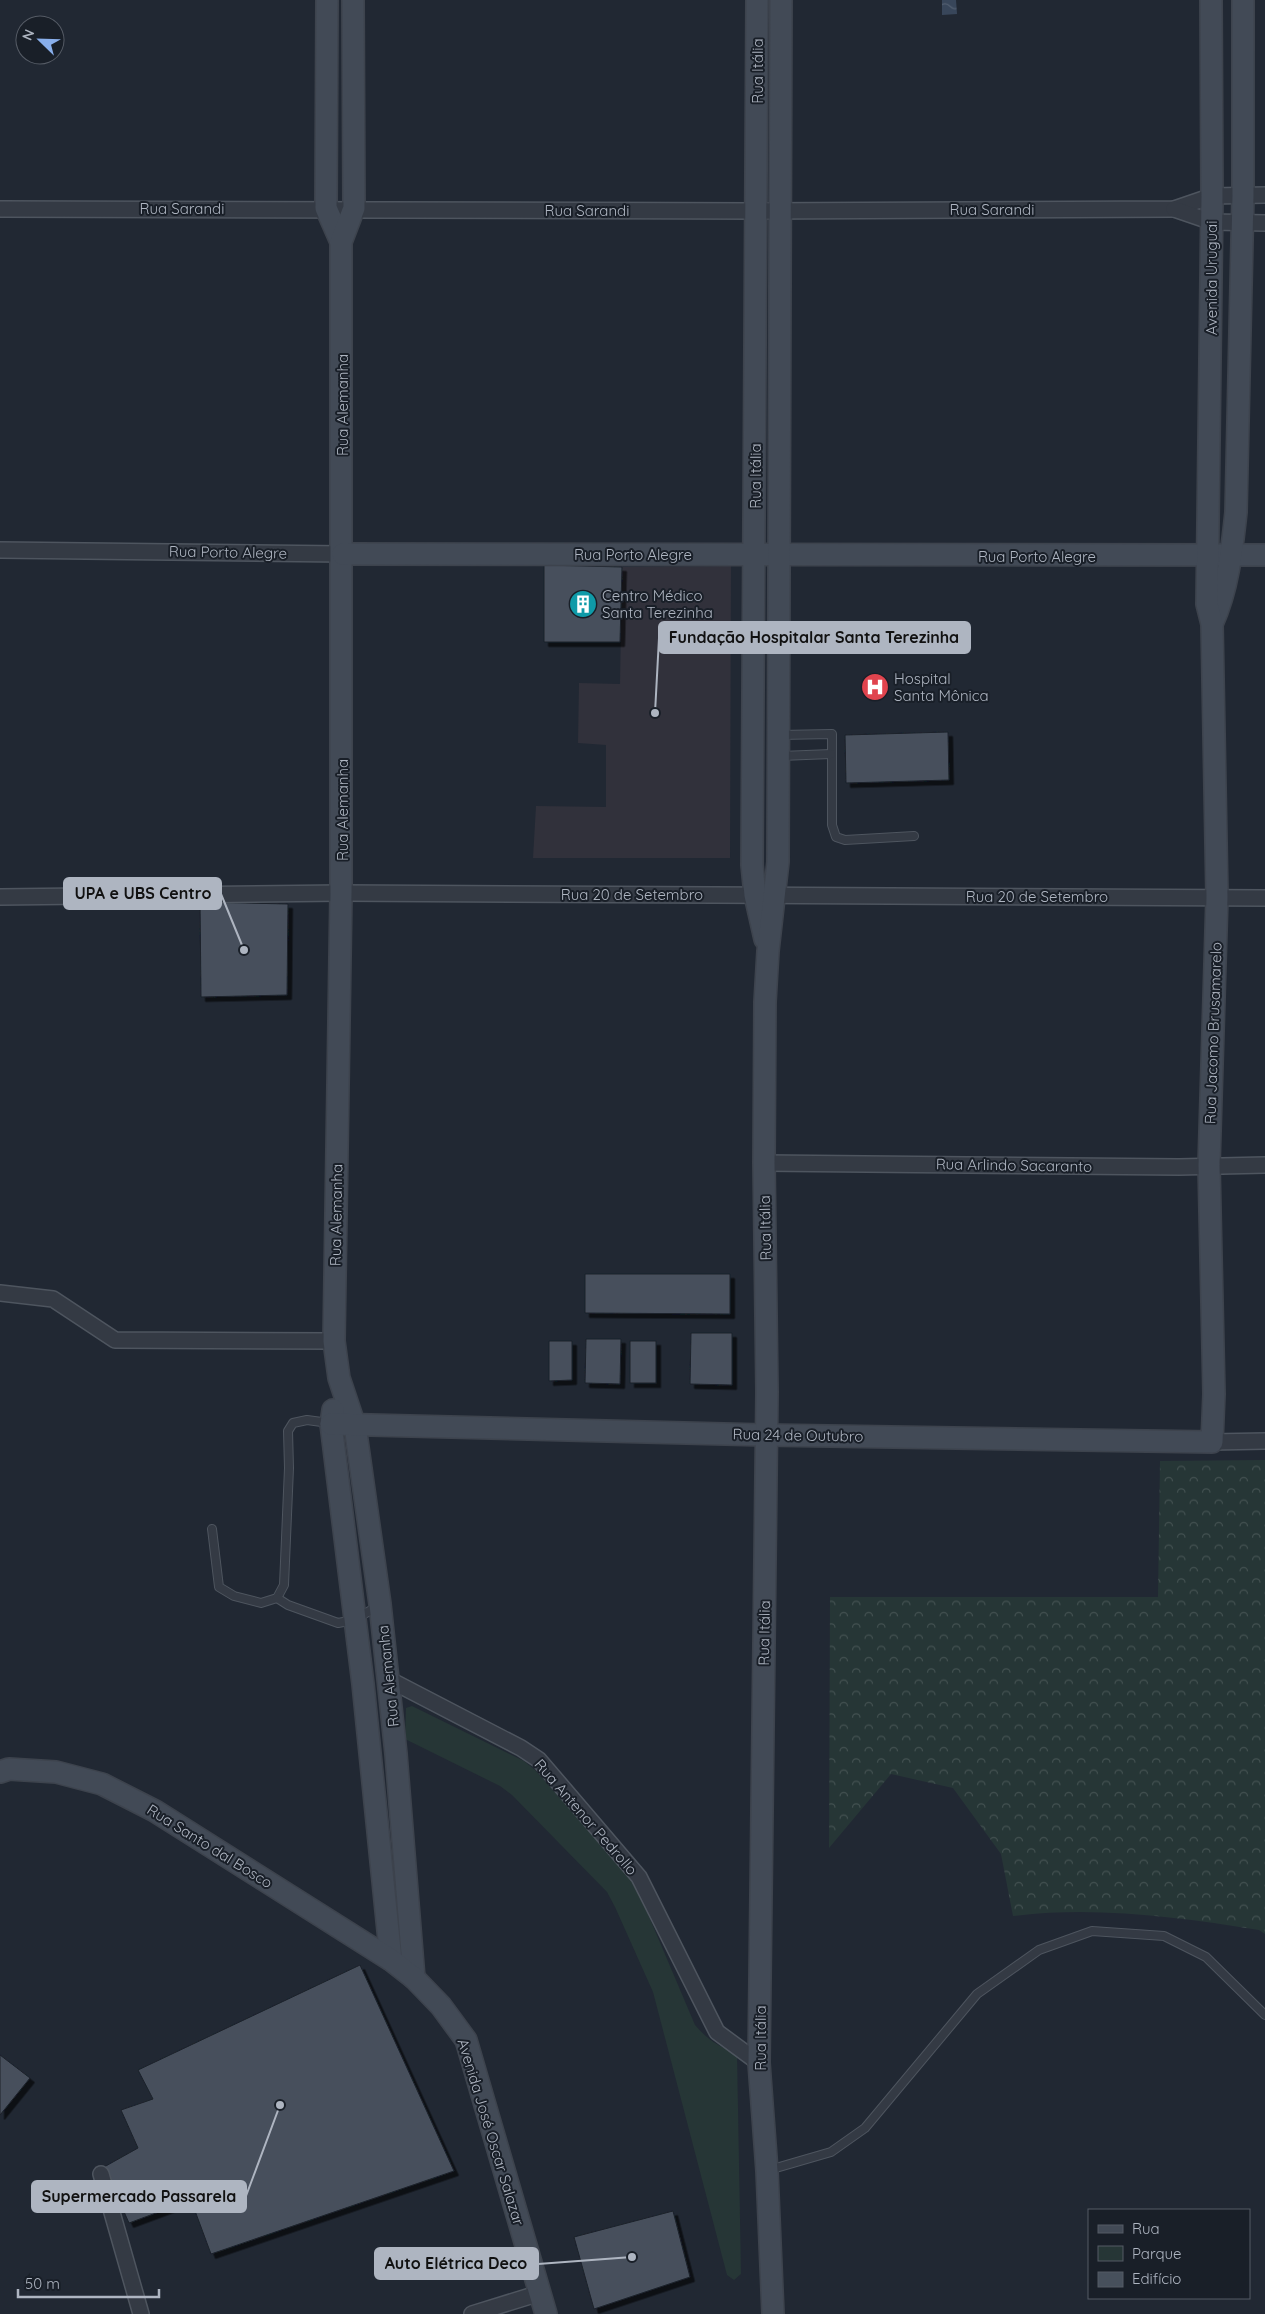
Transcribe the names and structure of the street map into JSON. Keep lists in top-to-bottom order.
{
  "streets": {
    "main road": [
      "Rua Itália",
      "Avenida Uruguai",
      "Rua Alemanha",
      "Rua Porto Alegre",
      "Rua Jacomo Brusamarelo",
      "Rua 24 de Outubro",
      "Rua Santo dal Bosco",
      "Avenida José Oscar Salazar"
    ],
    "street": [
      "Rua Sarandi",
      "Rua 20 de Setembro",
      "Rua Arlindo Sacaranto",
      "Rua Antenor Pedrollo"
    ]
  },
  "crossings": [
    ["Rua Itália", "Rua Sarandi"],
    ["Rua Itália", "Rua Porto Alegre"],
    ["Rua Itália", "Rua 20 de Setembro"],
    ["Rua Itália", "Rua Arlindo Sacaranto"],
    ["Rua Itália", "Rua 24 de Outubro"],
    ["Rua Itália", "Rua Antenor Pedrollo"],
    ["Rua Sarandi", "Avenida Uruguai"],
    ["Rua Sarandi", "Rua Alemanha"],
    ["Avenida Uruguai", "Rua Porto Alegre"],
    ["Avenida Uruguai", "Rua Jacomo Brusamarelo"],
    ["Rua Alemanha", "Rua Porto Alegre"],
    ["Rua Alemanha", "Rua 20 de Setembro"],
    ["Rua Alemanha", "Rua 24 de Outubro"],
    ["Rua Alemanha", "Rua Antenor Pedrollo"],
    ["Rua Alemanha", "Rua Santo dal Bosco"],
    ["Rua Alemanha", "Avenida José Oscar Salazar"],
    ["Rua Porto Alegre", "Rua Jacomo Brusamarelo"],
    ["Rua 20 de Setembro", "Rua Jacomo Brusamarelo"],
    ["Rua Jacomo Brusamarelo", "Rua Arlindo Sacaranto"],
    ["Rua Jacomo Brusamarelo", "Rua 24 de Outubro"],
    ["Rua Santo dal Bosco", "Avenida José Oscar Salazar"]
  ],
  "places": {
    "building": ["Centro Médico Santa Terezinha"],
    "hospital": ["Hospital Santa Mônica"],
    "other": [
      "Fundação Hospitalar Santa Terezinha",
      "UPA e UBS Centro",
      "Supermercado Passarela",
      "Auto Elétrica Deco"
    ]
  },
  "legend": ["Rua", "Parque", "Edifício"],
  "scale_bar": "50 m",
  "north": "top left"
}
